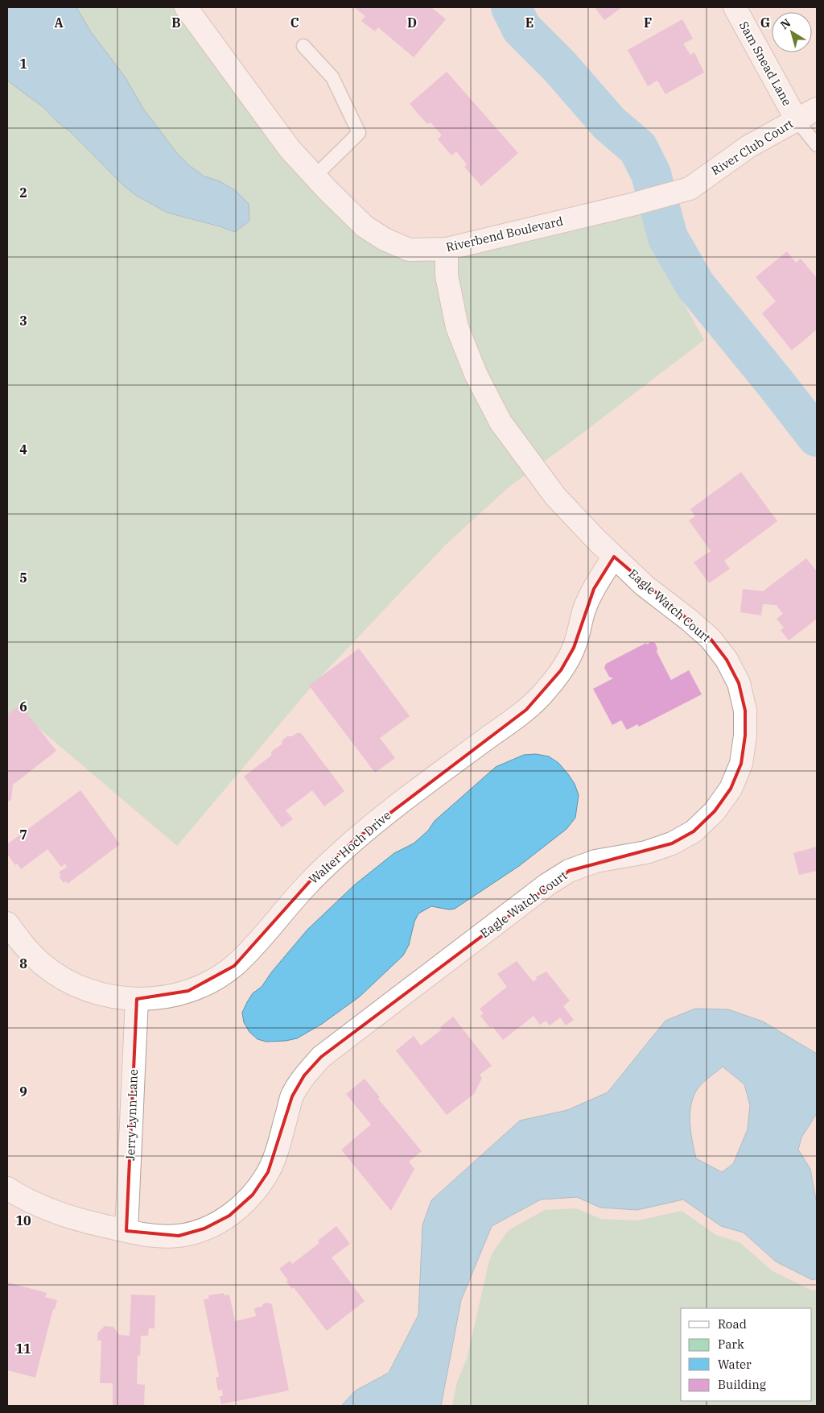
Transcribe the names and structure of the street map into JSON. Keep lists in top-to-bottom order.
{
  "streets": {
    "street": [
      "Sam Snead Lane",
      "River Club Court",
      "Riverbend Boulevard",
      "Eagle Watch Court",
      "Walter Hoch Drive",
      "Jerry Lynn Lane"
    ]
  },
  "crossings": [
    ["Sam Snead Lane", "River Club Court"],
    ["River Club Court", "Riverbend Boulevard"],
    ["Riverbend Boulevard", "Eagle Watch Court"],
    ["Eagle Watch Court", "Walter Hoch Drive"],
    ["Eagle Watch Court", "Jerry Lynn Lane"],
    ["Walter Hoch Drive", "Jerry Lynn Lane"]
  ],
  "legend": [
    "Road",
    "Park",
    "Water",
    "Building"
  ],
  "north": "top left",
  "grid": {
    "columns": [
      "A",
      "B",
      "C",
      "D",
      "E",
      "F",
      "G"
    ],
    "rows": [
      "1",
      "2",
      "3",
      "4",
      "5",
      "6",
      "7",
      "8",
      "9",
      "10",
      "11"
    ]
  }
}
